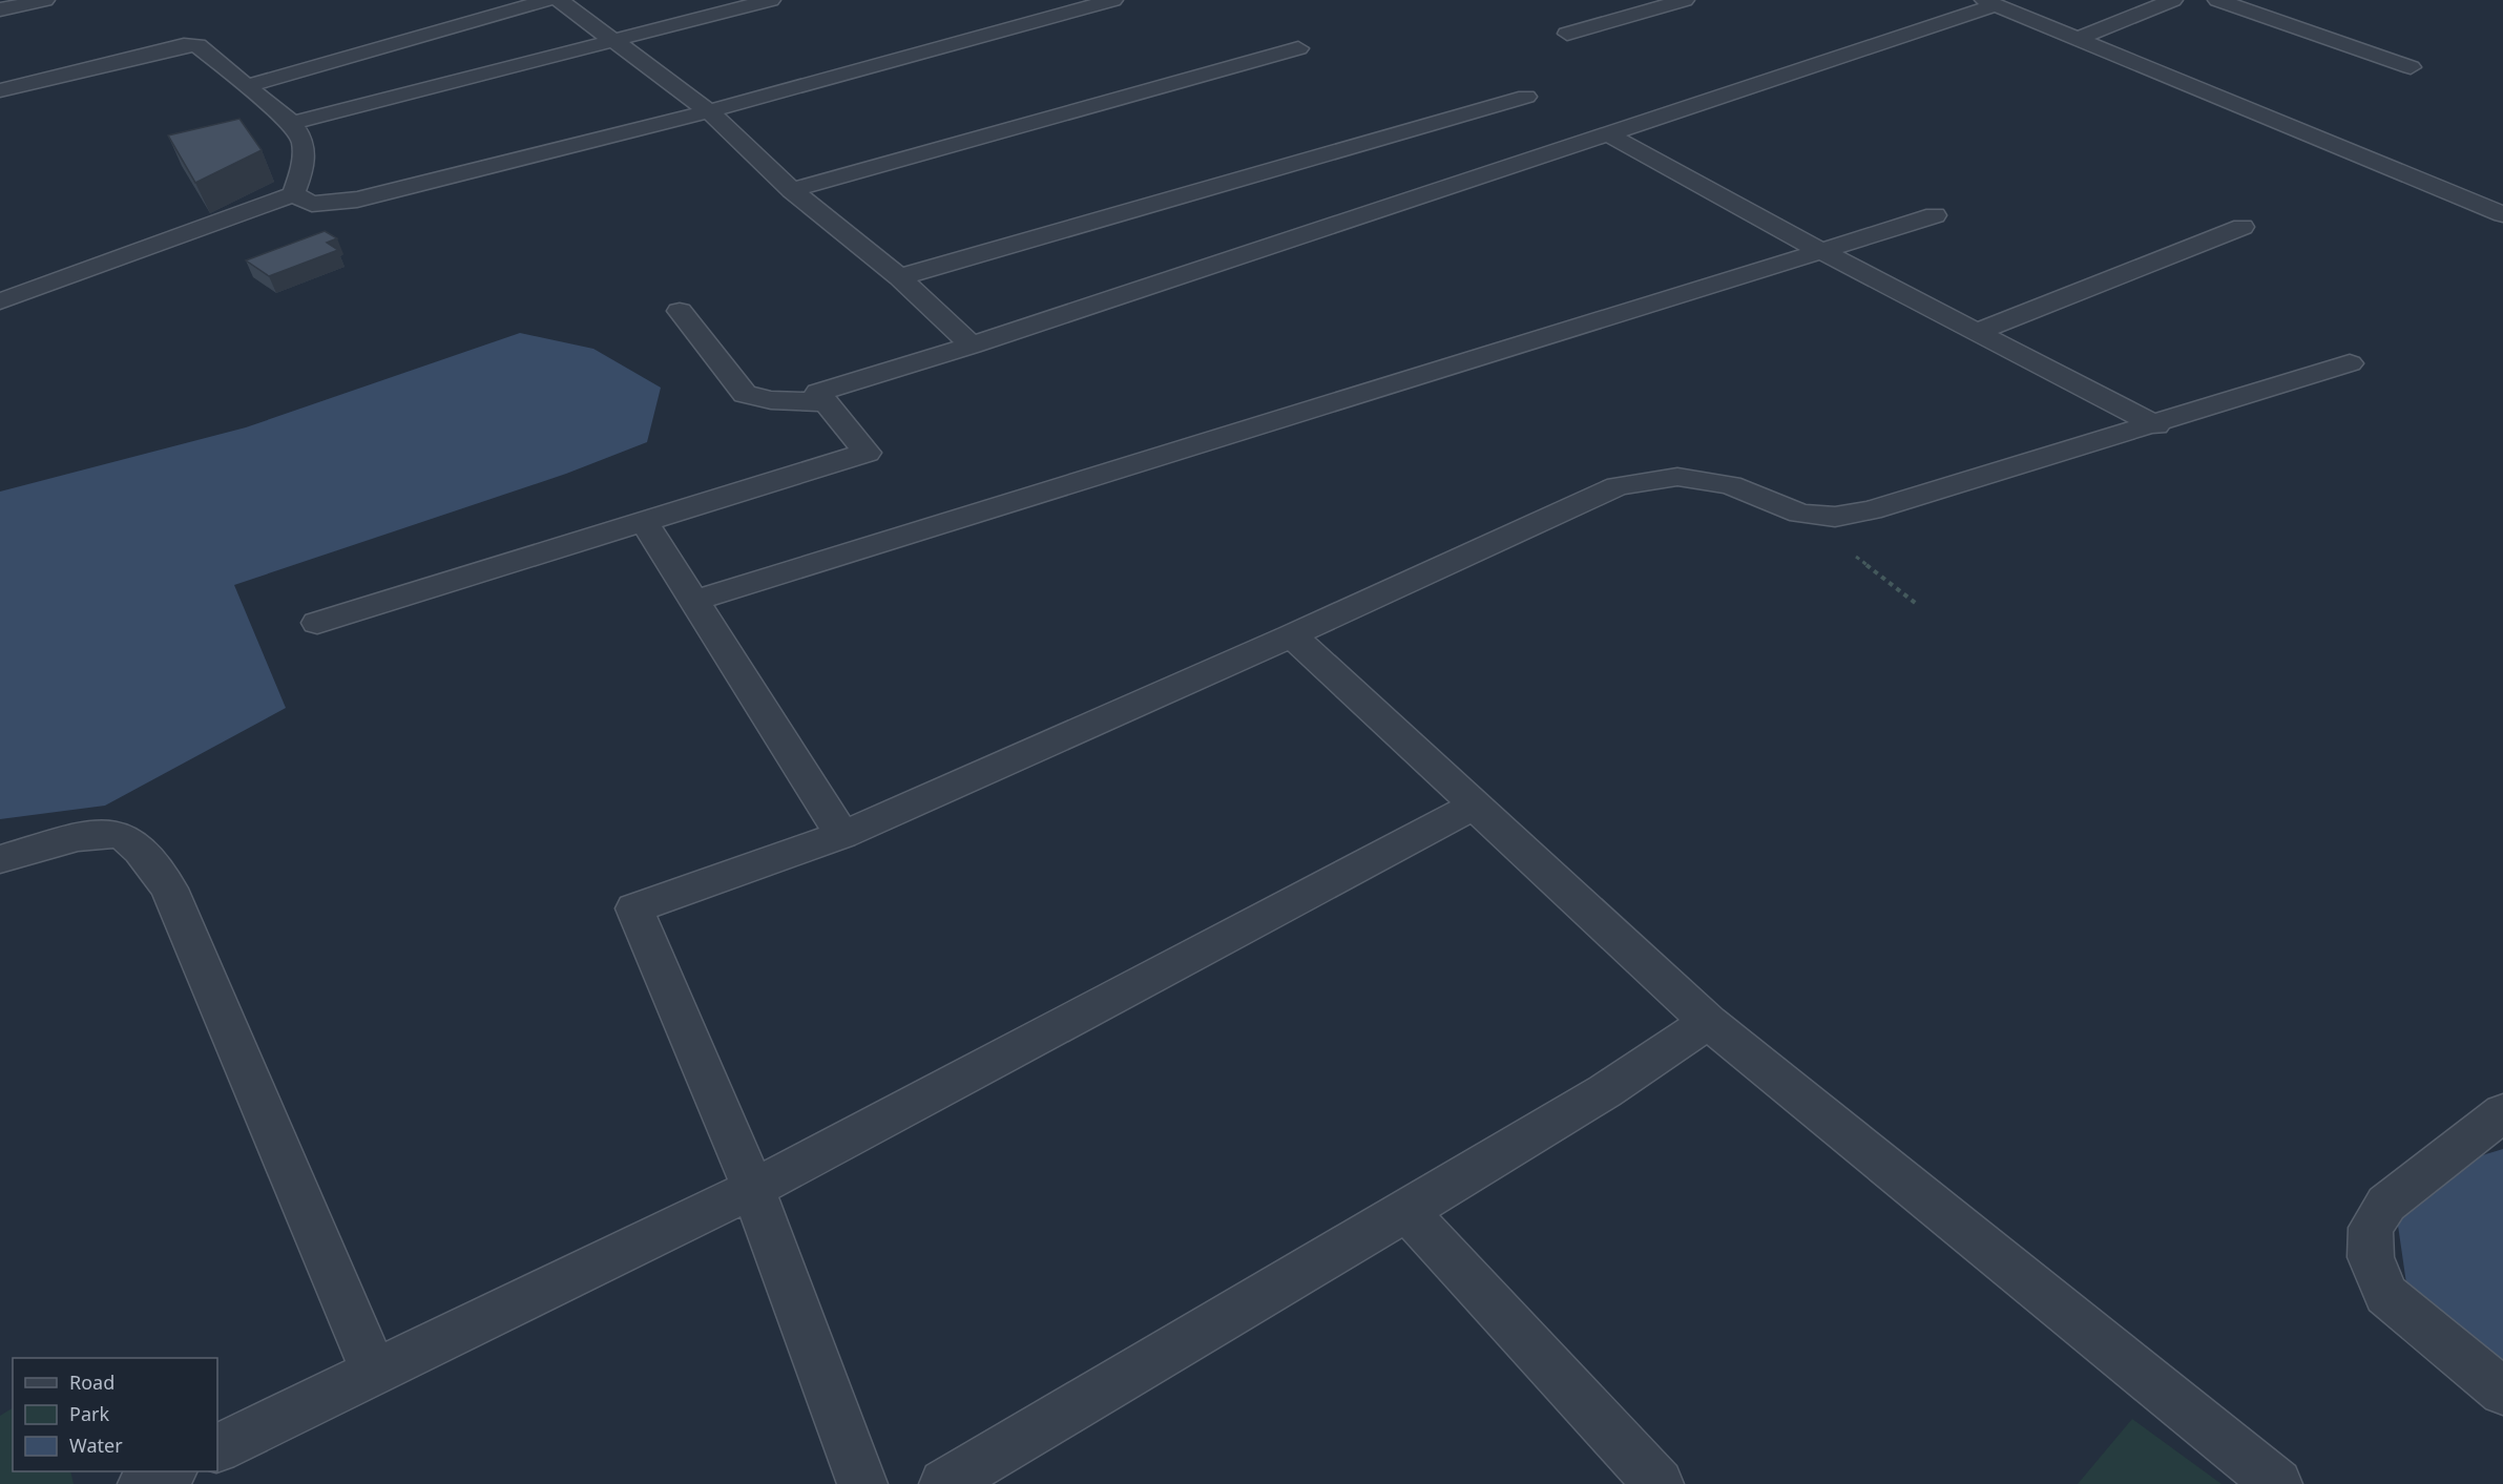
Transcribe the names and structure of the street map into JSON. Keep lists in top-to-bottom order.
{
  "legend": ["Road", "Park", "Water"]
}
